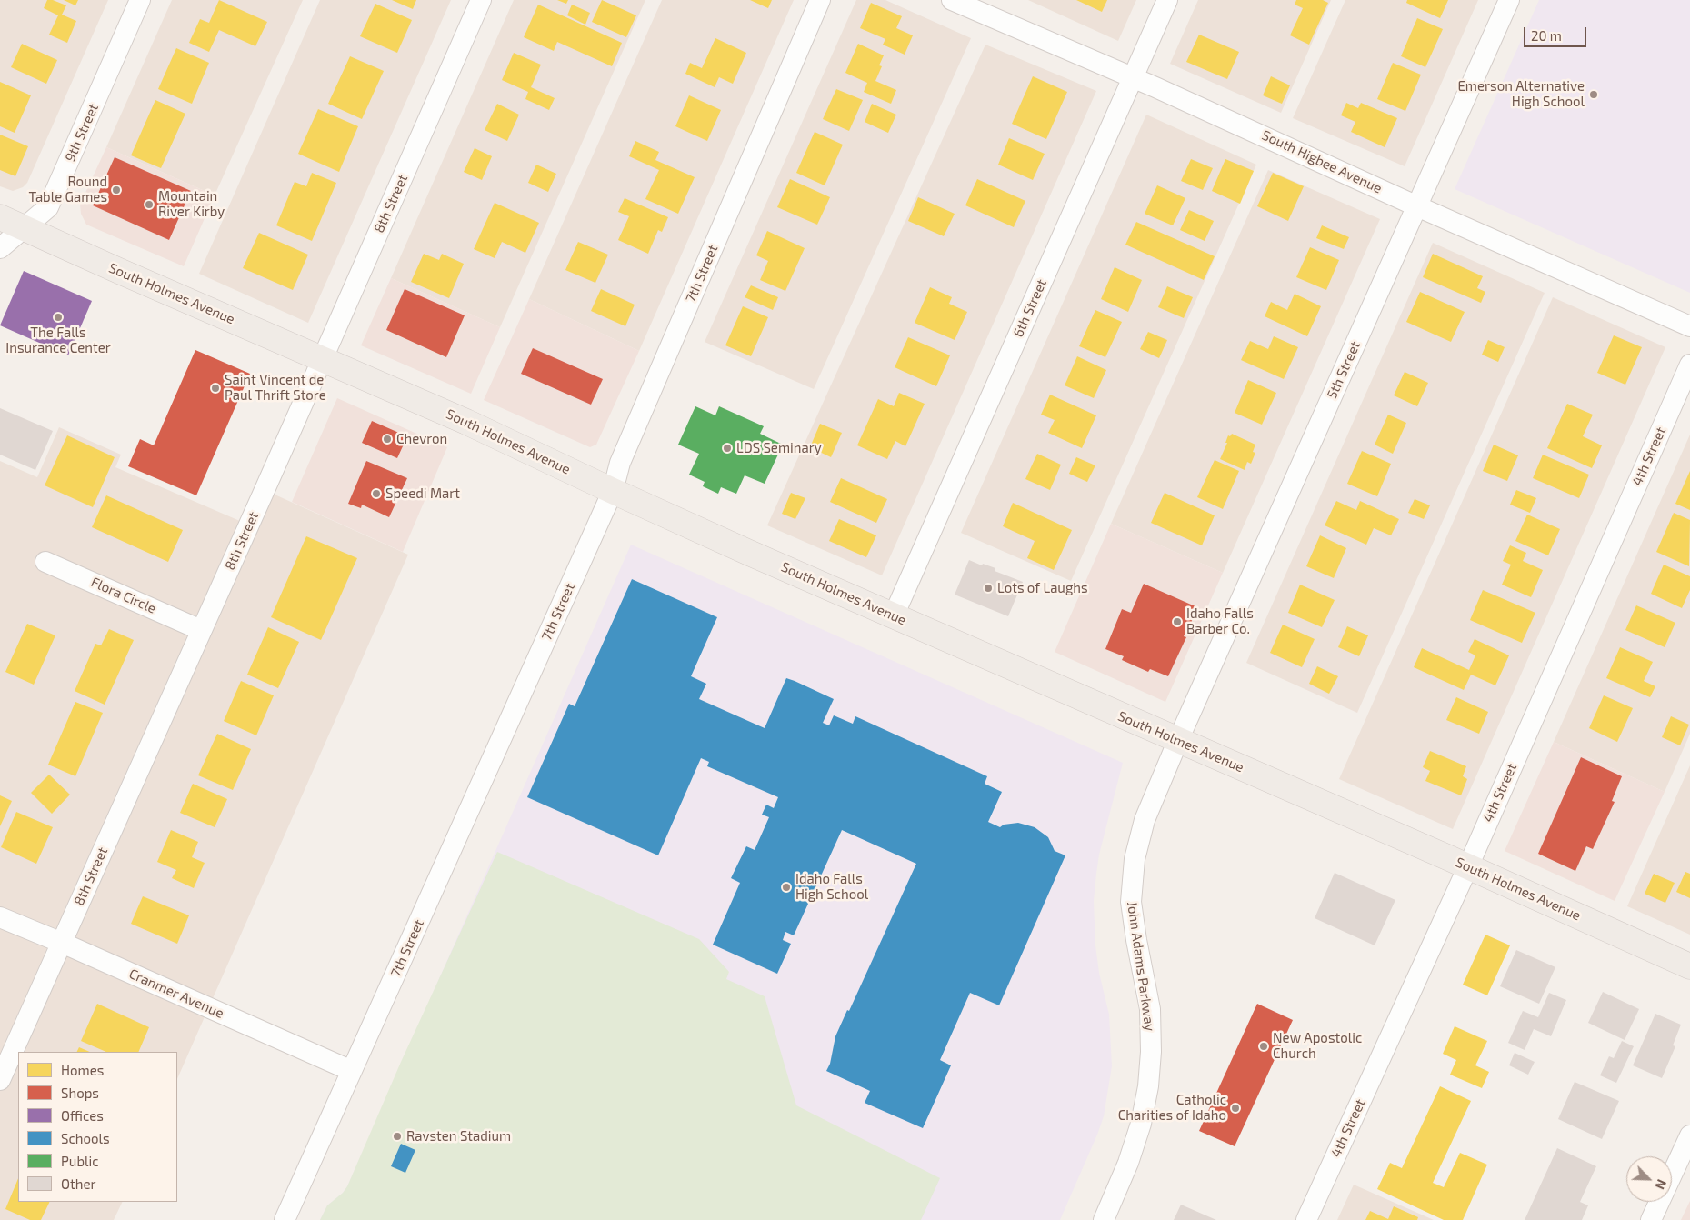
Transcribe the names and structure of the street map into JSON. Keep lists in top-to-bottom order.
{
  "streets": {
    "main road": ["South Holmes Avenue"],
    "street": [
      "9th Street",
      "South Higbee Avenue",
      "8th Street",
      "7th Street",
      "6th Street",
      "5th Street",
      "4th Street",
      "Flora Circle",
      "John Adams Parkway",
      "Cranmer Avenue"
    ]
  },
  "crossings": [
    ["9th Street", "South Holmes Avenue"],
    ["South Higbee Avenue", "6th Street"],
    ["South Higbee Avenue", "5th Street"],
    ["8th Street", "South Holmes Avenue"],
    ["8th Street", "Flora Circle"],
    ["8th Street", "Cranmer Avenue"],
    ["7th Street", "South Holmes Avenue"],
    ["7th Street", "Cranmer Avenue"],
    ["South Holmes Avenue", "6th Street"],
    ["South Holmes Avenue", "5th Street"],
    ["South Holmes Avenue", "4th Street"],
    ["South Holmes Avenue", "John Adams Parkway"],
    ["5th Street", "John Adams Parkway"]
  ],
  "places": [
    "Emerson Alternative High School",
    "Round Table Games",
    "Mountain River Kirby",
    "The Falls Insurance Center",
    "Saint Vincent de Paul Thrift Store",
    "Chevron",
    "LDS Seminary",
    "Speedi Mart",
    "Lots of Laughs",
    "Idaho Falls Barber Co.",
    "Idaho Falls High School",
    "New Apostolic Church",
    "Catholic Charities of Idaho",
    "Ravsten Stadium"
  ],
  "legend": [
    "Homes",
    "Shops",
    "Offices",
    "Schools",
    "Public",
    "Other"
  ],
  "scale_bar": "20 m",
  "north": "bottom right"
}
